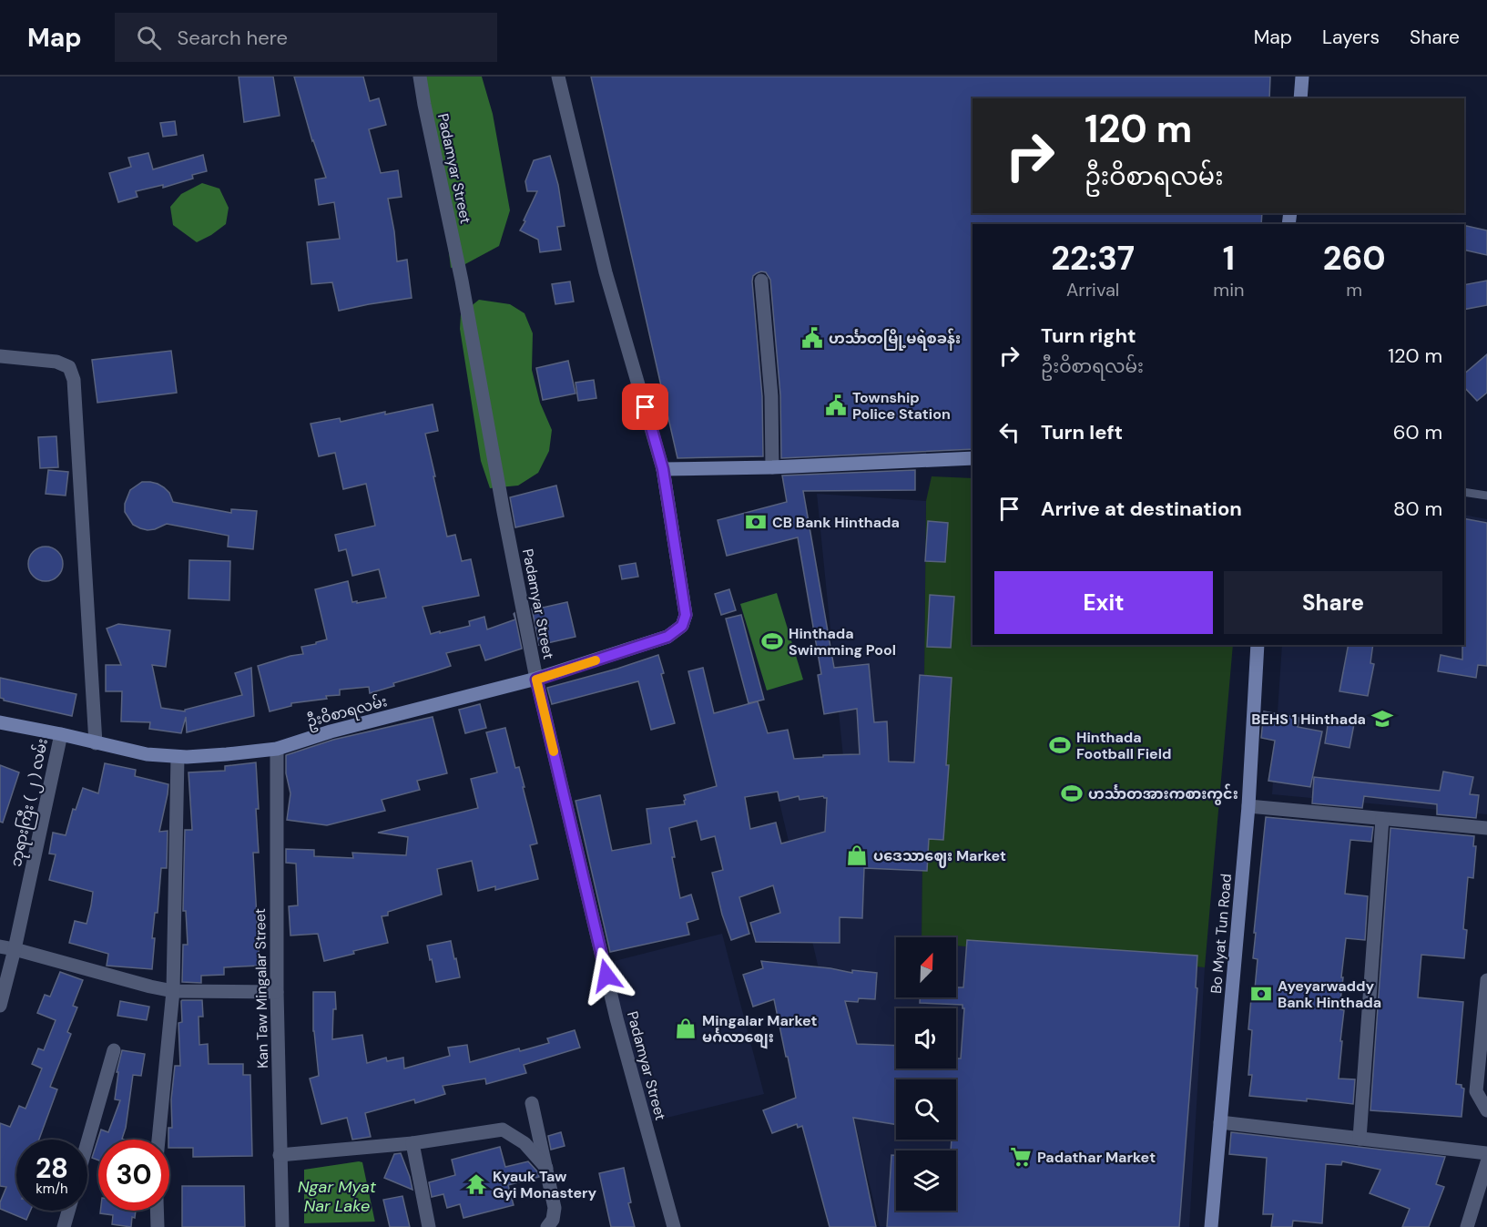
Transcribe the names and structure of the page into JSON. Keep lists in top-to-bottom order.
{
  "streets": {
    "street": [
      "Padamyar Street",
      "ဦးဝိစာရလမ်း",
      "ဘုရားကြီး ( ၂ ) လမ်း",
      "Bo Myat Tun Road",
      "Kan Taw Mingalar Street"
    ]
  },
  "crossings": [
    ["Padamyar Street", "ဦးဝိစာရလမ်း"],
    ["ဦးဝိစာရလမ်း", "ဘုရားကြီး ( ၂ ) လမ်း"],
    ["ဦးဝိစာရလမ်း", "Kan Taw Mingalar Street"]
  ],
  "water": ["Ngar Myat Nar Lake"],
  "places": {
    "public building": ["ဟင်္သာတမြို့မရဲစခန်း", "Township Police Station"],
    "bank": ["CB Bank Hinthada", "Ayeyarwaddy Bank Hinthada"],
    "sports": ["Hinthada Swimming Pool", "Hinthada Football Field", "ဟင်္သာတအားကစားကွင်း"],
    "school or university": ["BEHS 1 Hinthada"],
    "shop": ["ပဒေသာဈေး Market", "Mingalar Market မင်္ဂလာစျေး"],
    "supermarket": ["Padathar Market"],
    "temple": ["Kyauk Taw Gyi Monastery"]
  },
  "north": "top right",
  "page": {
    "header": "Map",
    "search": "Search here",
    "nav": ["Map", "Layers", "Share"],
    "turn": ["120 m", "ဦးဝိစာရလမ်း"],
    "eta": [
      "22:37",
      "Arrival",
      "1",
      "min",
      "260",
      "m"
    ],
    "list": [
      {
        "name": "Turn right",
        "note": "ဦးဝိစာရလမ်း",
        "value": "120 m"
      },
      {
        "name": "Turn left",
        "value": "60 m"
      },
      {
        "name": "Arrive at destination",
        "value": "80 m"
      }
    ],
    "buttons": ["Exit", "Share"],
    "speed": "28 km/h",
    "limit": "30"
  }
}
